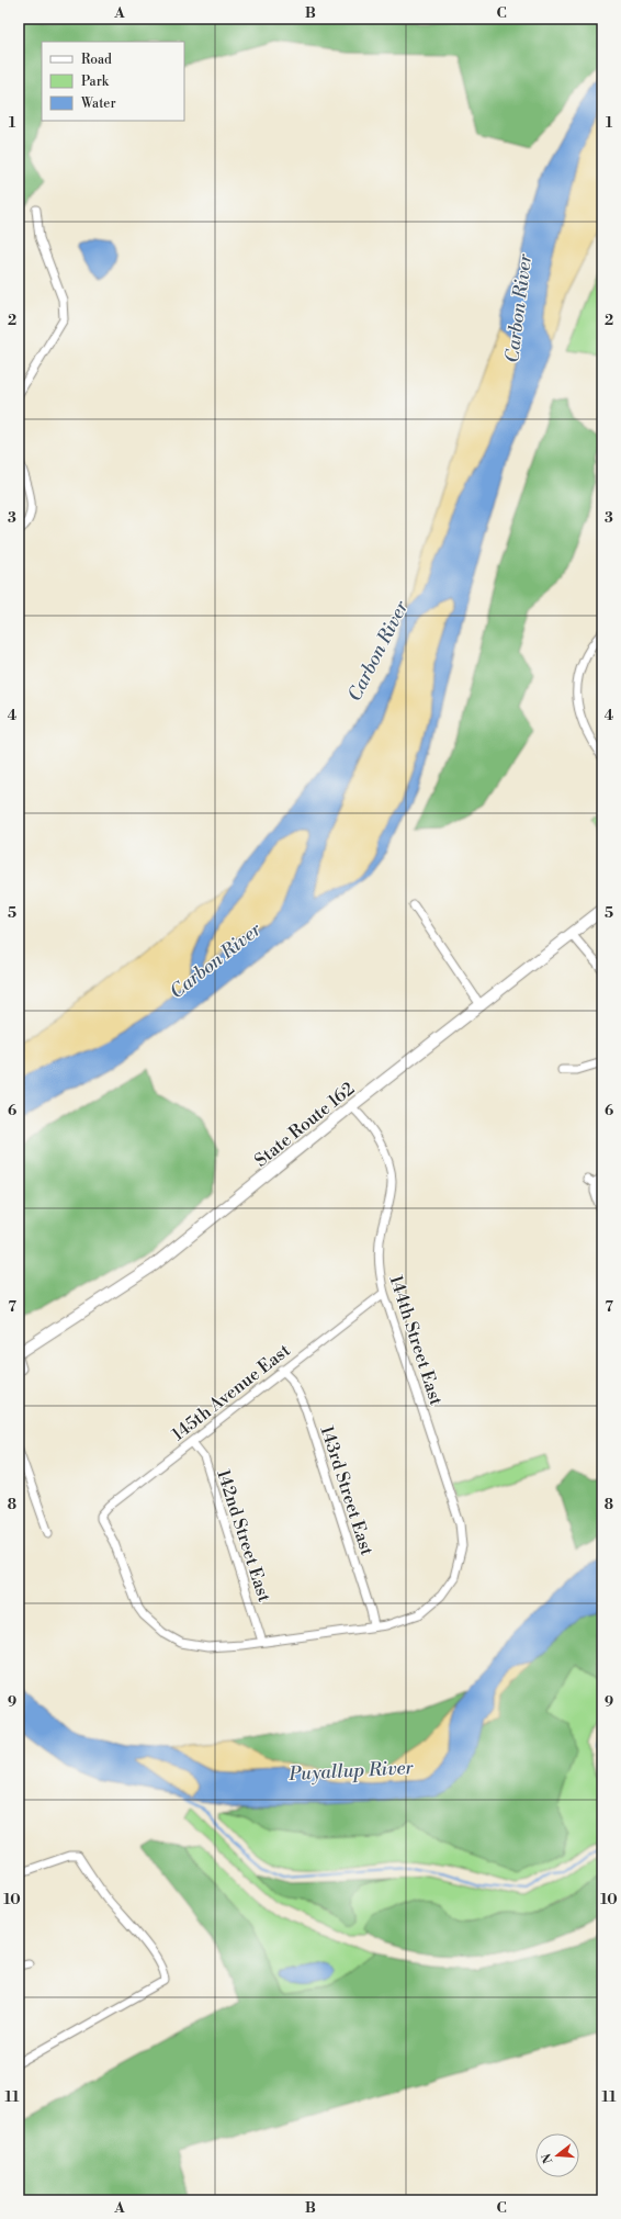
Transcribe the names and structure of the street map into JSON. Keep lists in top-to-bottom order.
{
  "streets": {
    "main road": ["State Route 162"],
    "street": [
      "144th Street East",
      "145th Avenue East",
      "143rd Street East",
      "142nd Street East"
    ]
  },
  "crossings": [
    ["State Route 162", "144th Street East"],
    ["144th Street East", "145th Avenue East"],
    ["144th Street East", "143rd Street East"],
    ["144th Street East", "142nd Street East"],
    ["145th Avenue East", "143rd Street East"],
    ["145th Avenue East", "142nd Street East"]
  ],
  "water": ["Carbon River", "Puyallup River"],
  "legend": ["Road", "Park", "Water"],
  "north": "left",
  "grid": {
    "columns": ["A", "B", "C"],
    "rows": [
      "1",
      "2",
      "3",
      "4",
      "5",
      "6",
      "7",
      "8",
      "9",
      "10",
      "11"
    ]
  }
}
